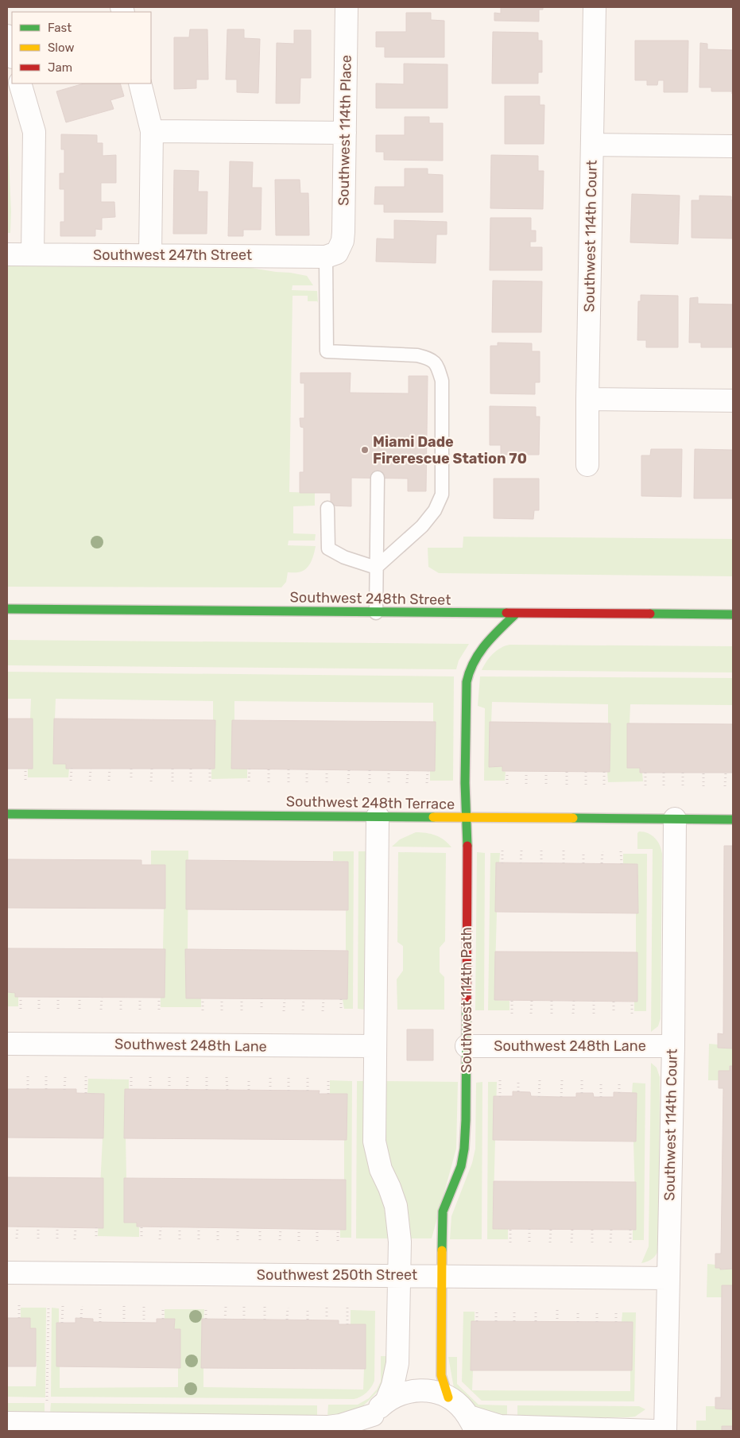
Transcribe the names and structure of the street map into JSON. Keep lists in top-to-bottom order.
{
  "streets": {
    "street": [
      "Southwest 114th Place",
      "Southwest 114th Court",
      "Southwest 247th Street",
      "Southwest 248th Street",
      "Southwest 248th Terrace",
      "Southwest 114th Path",
      "Southwest 248th Lane",
      "Southwest 250th Street"
    ]
  },
  "crossings": [
    ["Southwest 114th Place", "Southwest 247th Street"],
    ["Southwest 114th Court", "Southwest 248th Terrace"],
    ["Southwest 114th Court", "Southwest 248th Lane"],
    ["Southwest 114th Court", "Southwest 250th Street"],
    ["Southwest 248th Street", "Southwest 114th Path"],
    ["Southwest 248th Terrace", "Southwest 114th Path"],
    ["Southwest 114th Path", "Southwest 248th Lane"],
    ["Southwest 114th Path", "Southwest 250th Street"]
  ],
  "places": ["Miami Dade Firerescue Station 70"],
  "legend": ["Fast", "Slow", "Jam"]
}
